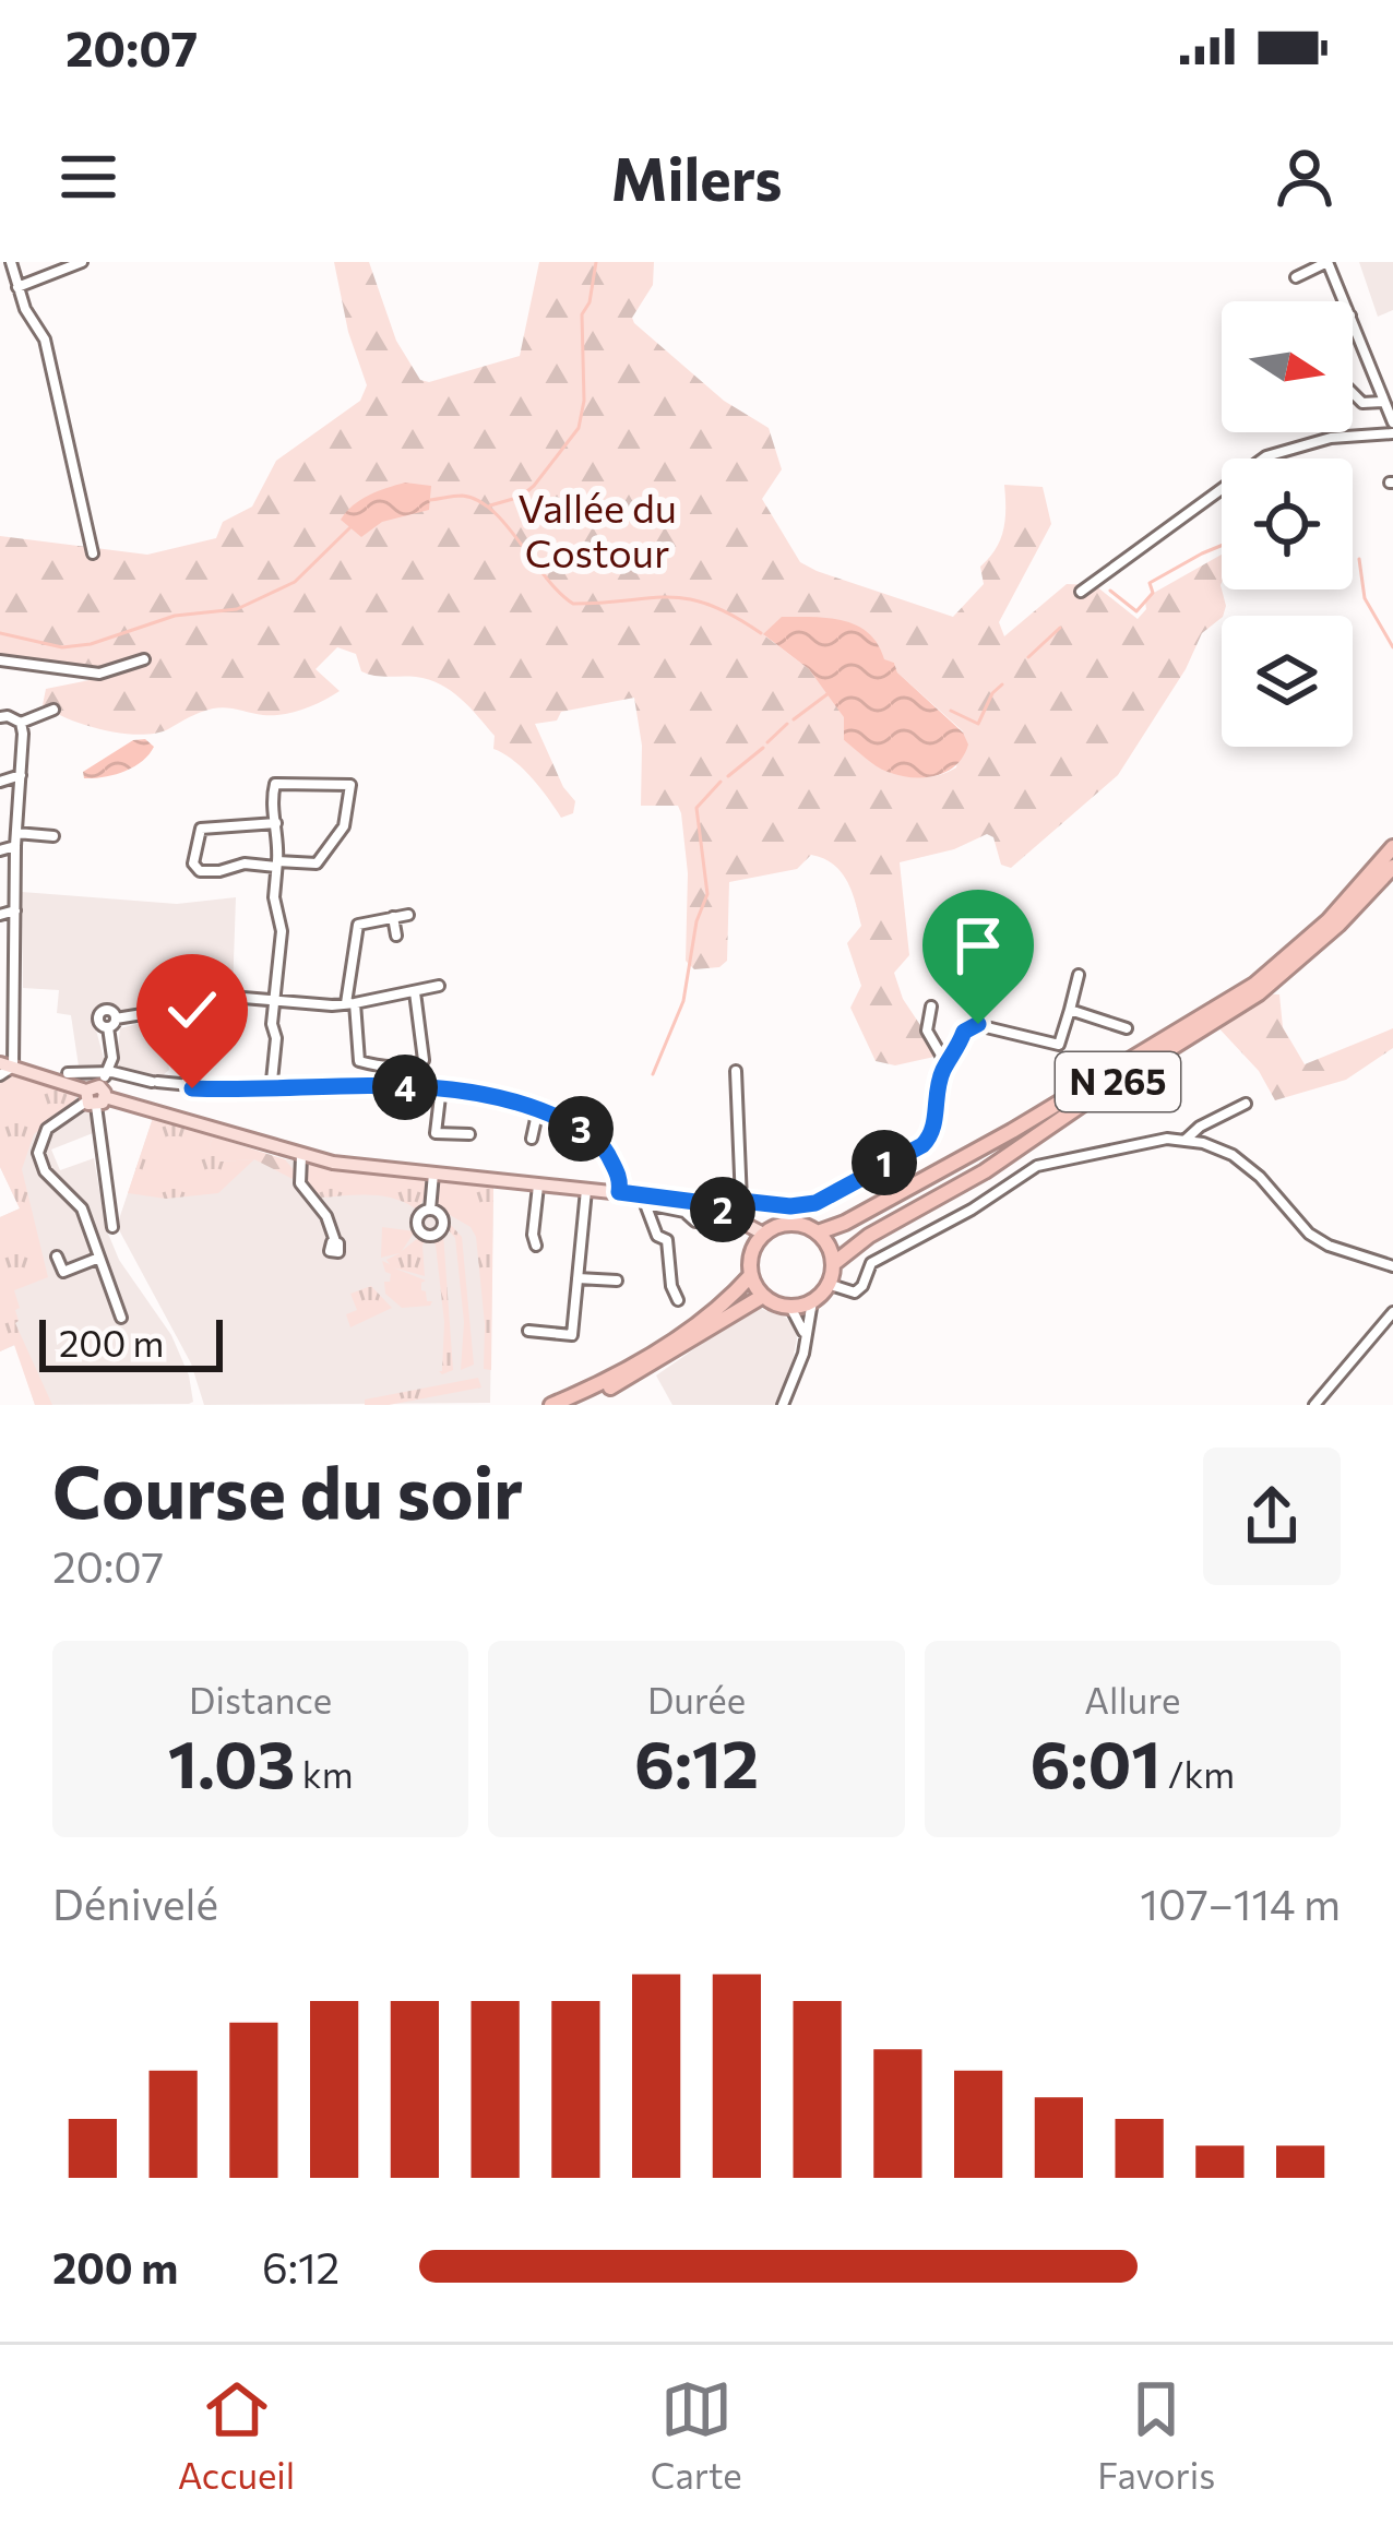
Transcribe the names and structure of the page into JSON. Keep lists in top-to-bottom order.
{
  "streets": {
    "highway": ["N 265"]
  },
  "parks": ["Vallée du Costour"],
  "scale_bar": "200 m",
  "north": "right",
  "page": {
    "status": "20:07",
    "header": "Milers",
    "pins": [
      "4",
      "3",
      "1",
      "2"
    ],
    "scale": "200 m",
    "heading": ["Course du soir", "20:07"],
    "stats": [
      ["Distance", "1.03 km"],
      ["Durée", "6:12"],
      ["Allure", "6:01 /km"]
    ],
    "chart": ["Dénivelé", "107–114 m"],
    "list": [
      {
        "name": "200 m",
        "note": "6:12"
      }
    ],
    "tabs": ["Accueil", "Carte", "Favoris"]
  }
}
